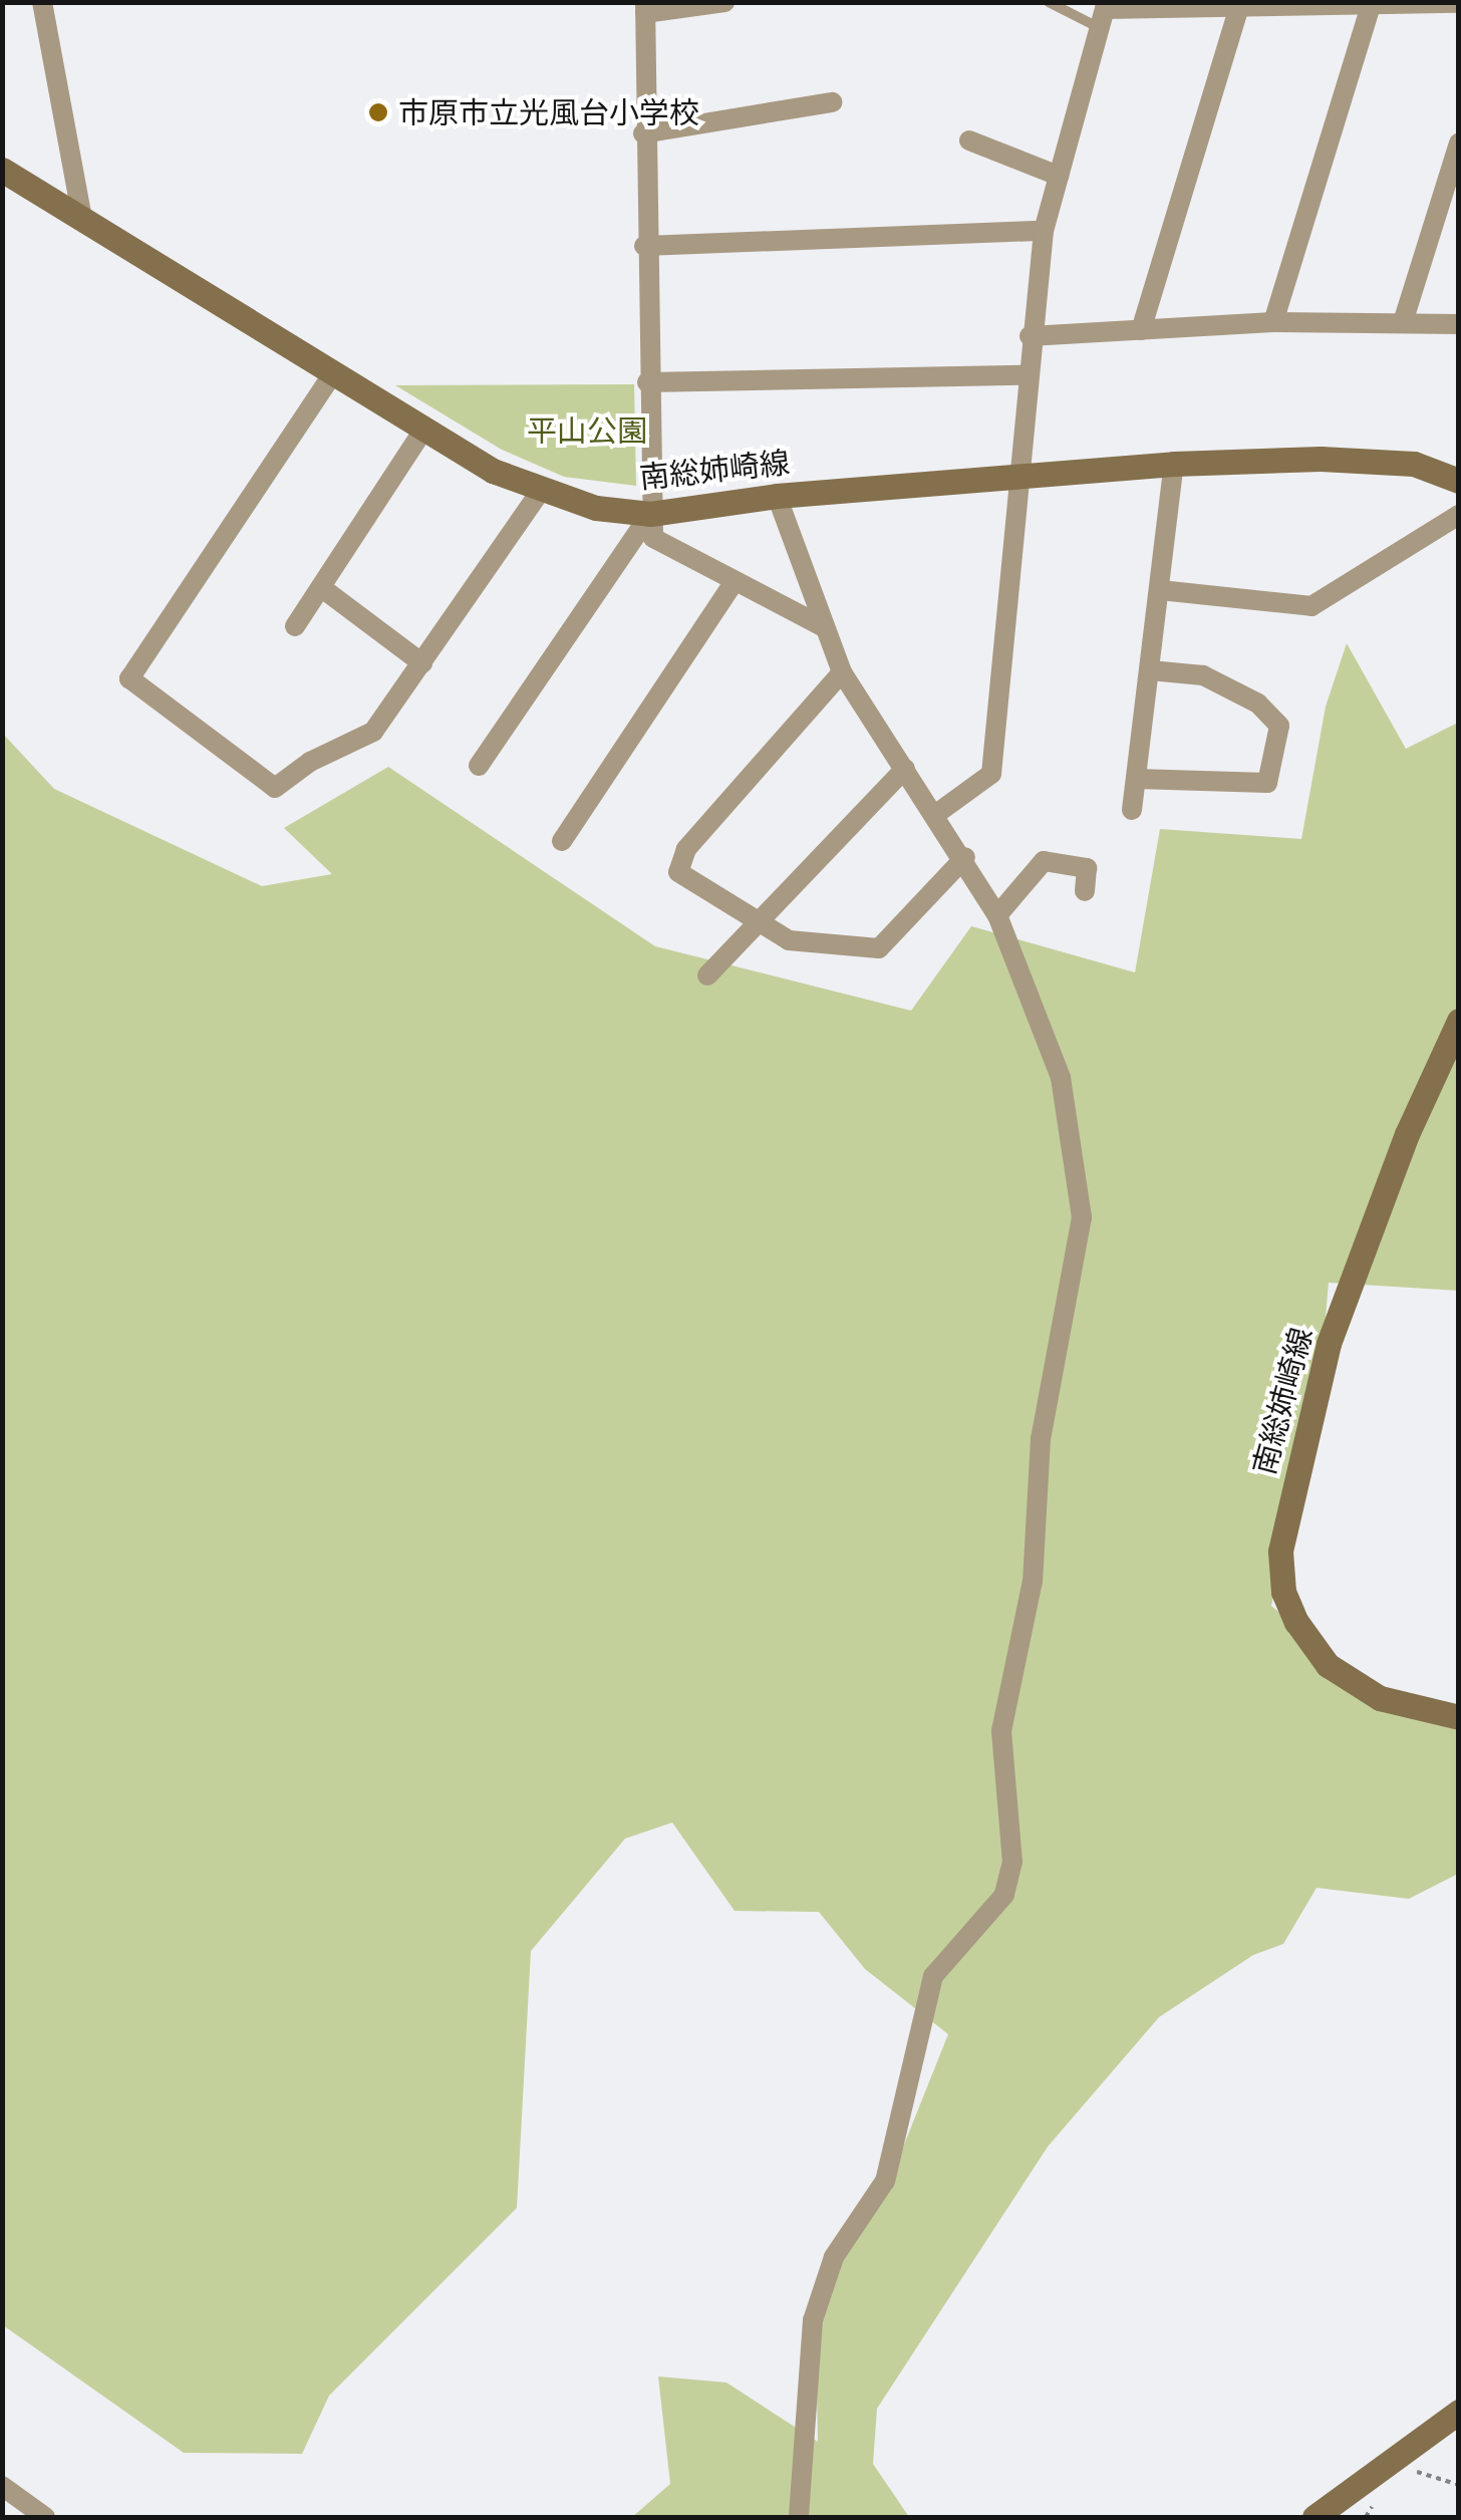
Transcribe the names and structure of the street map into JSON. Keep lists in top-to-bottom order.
{
  "streets": {
    "main road": ["南総姉崎線"]
  },
  "parks": ["平山公園"],
  "places": ["市原市立光風台小学校"]
}
